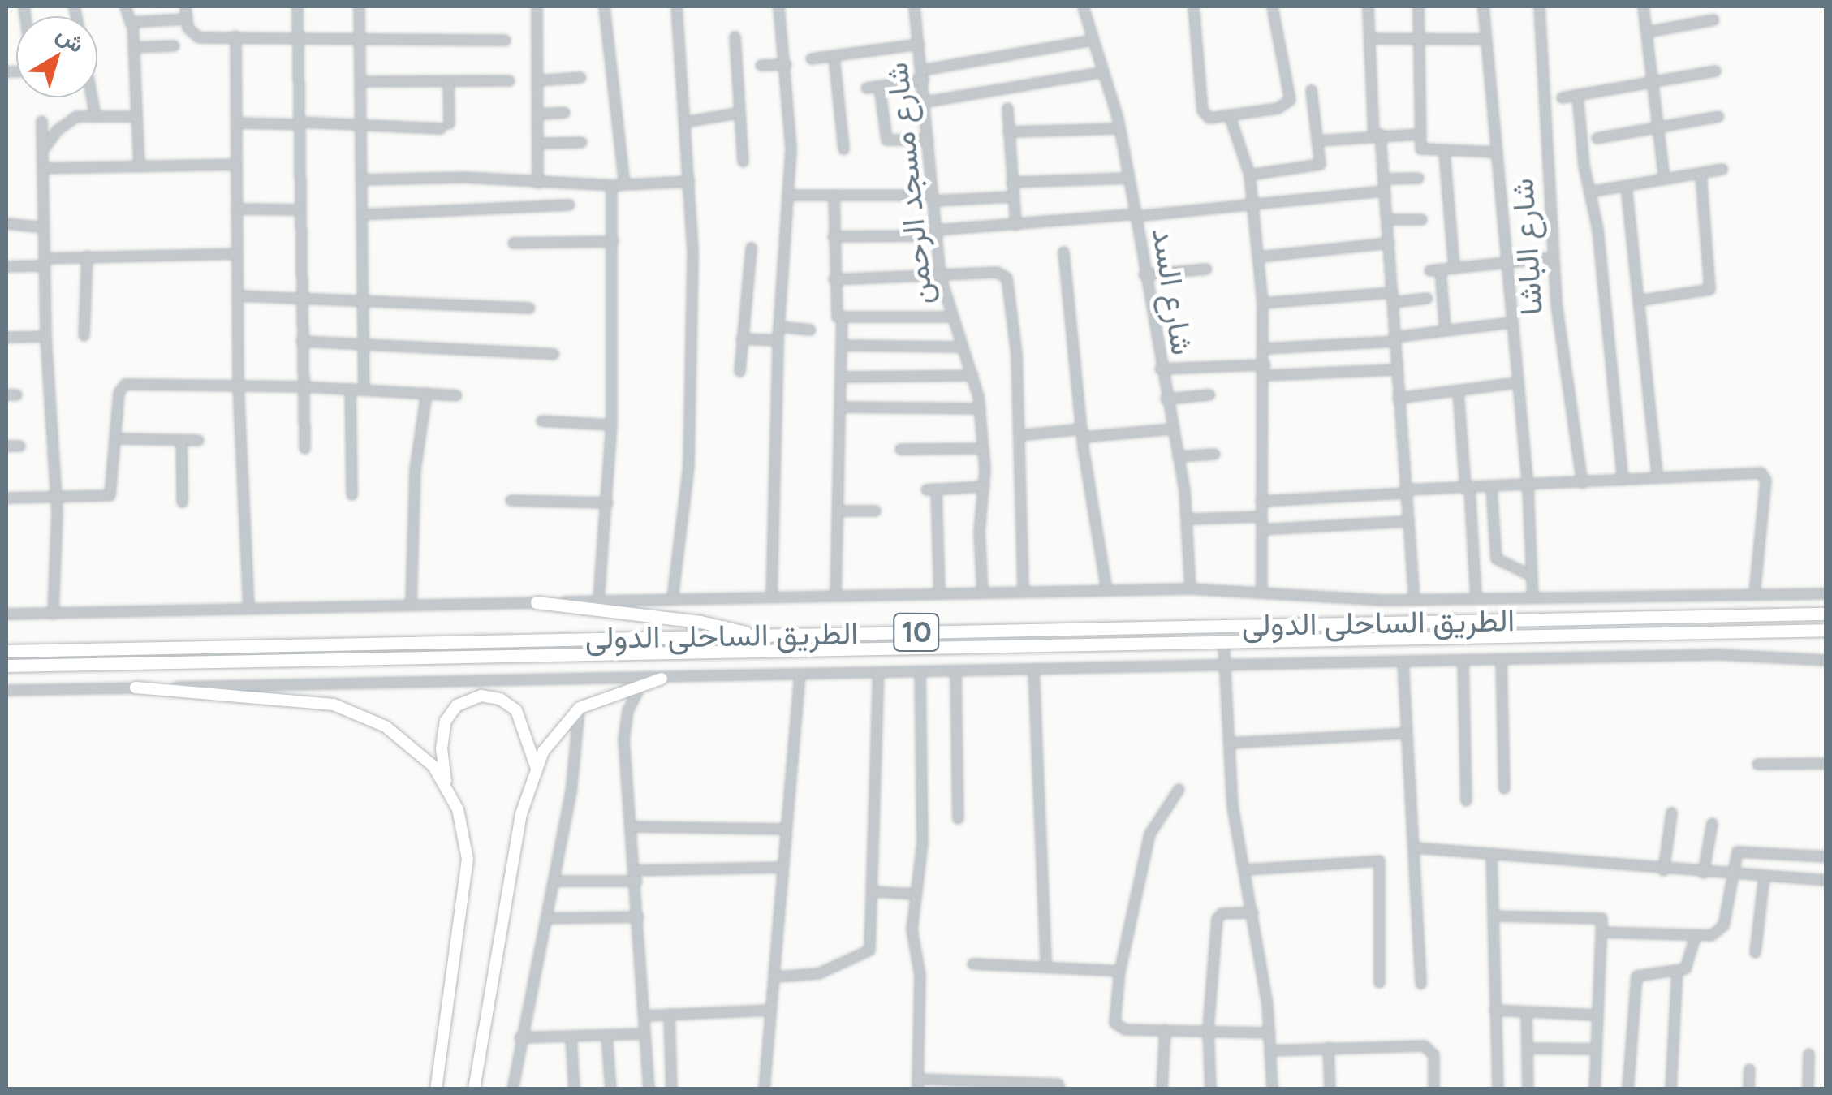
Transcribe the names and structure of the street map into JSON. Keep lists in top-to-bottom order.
{
  "streets": {
    "highway": ["الطريق الساحلى الدولى", "10"],
    "street": ["شارع مسجد الرحمن", "شارع الباشا", "شارع السد"]
  },
  "north": "top right"
}
